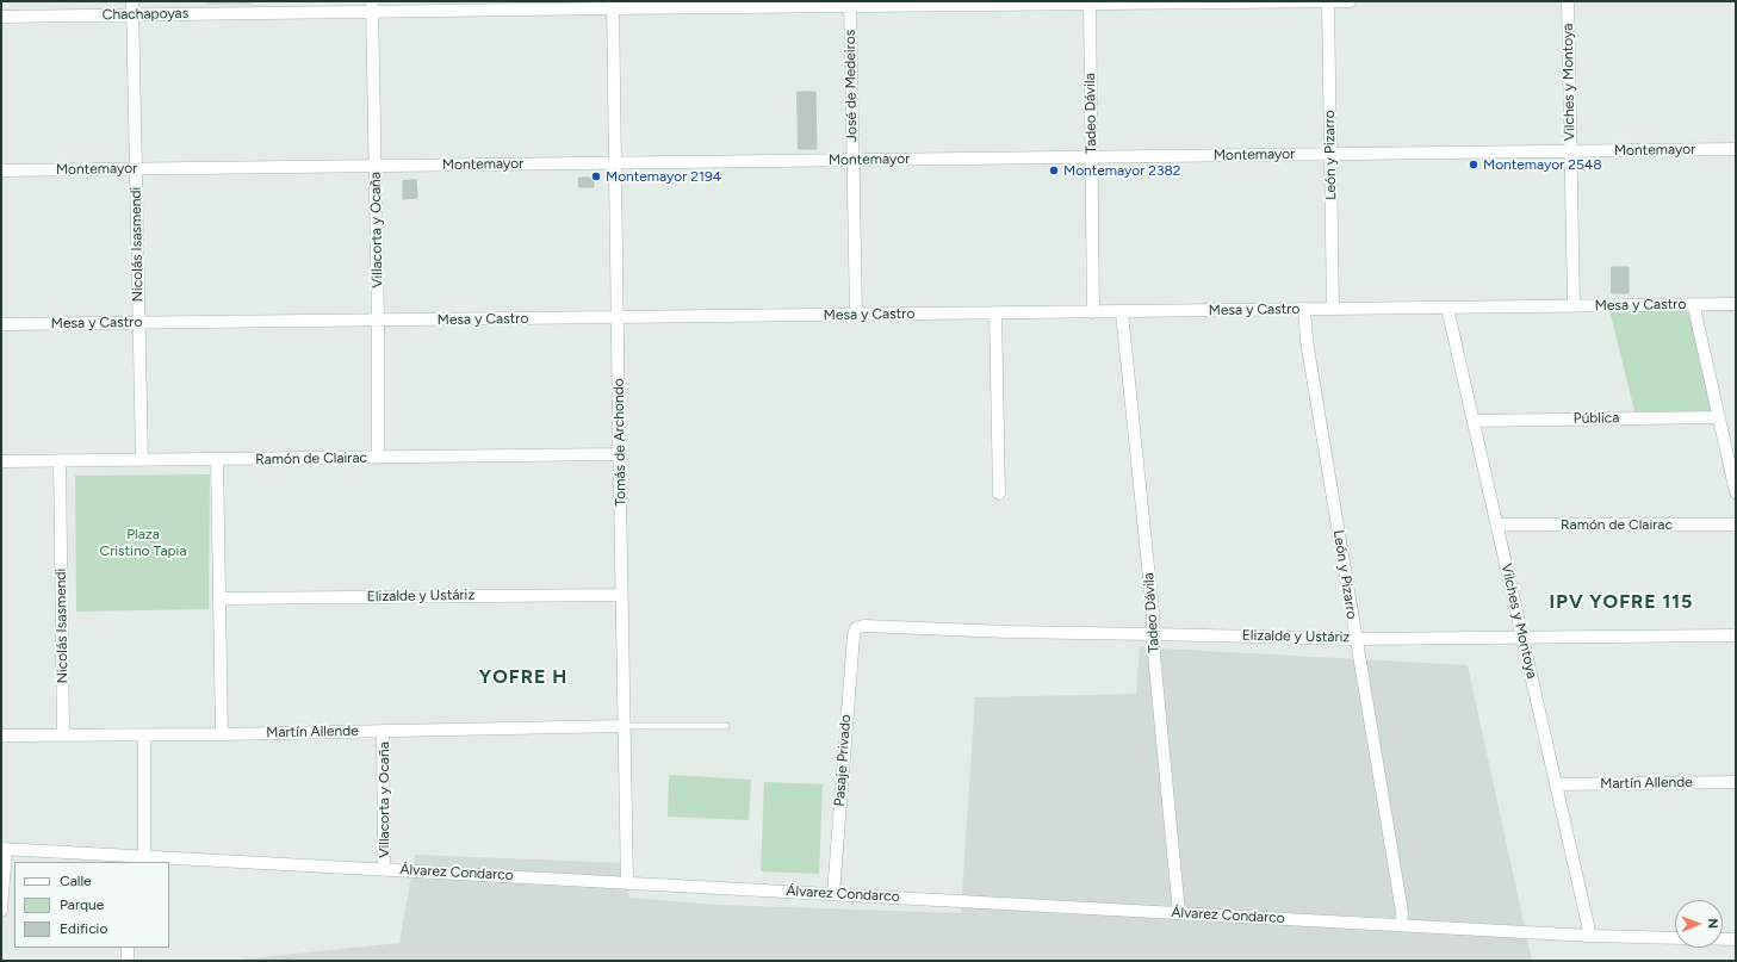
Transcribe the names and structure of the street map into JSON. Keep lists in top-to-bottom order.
{
  "streets": {
    "street": [
      "Chachapoyas",
      "Vilches y Montoya",
      "José de Medeiros",
      "Tadeo Dávila",
      "Montemayor",
      "León y Pizarro",
      "Villacorta y Ocaña",
      "Nicolás Isasmendi",
      "Mesa y Castro",
      "Pública",
      "Tomás de Archondo",
      "Ramón de Clairac",
      "Elizalde y Ustáriz",
      "Martín Allende",
      "Pasaje Privado",
      "Álvarez Condarco"
    ]
  },
  "crossings": [
    ["Chachapoyas", "José de Medeiros"],
    ["Chachapoyas", "Tadeo Dávila"],
    ["Chachapoyas", "León y Pizarro"],
    ["Chachapoyas", "Villacorta y Ocaña"],
    ["Chachapoyas", "Nicolás Isasmendi"],
    ["Chachapoyas", "Tomás de Archondo"],
    ["Vilches y Montoya", "Montemayor"],
    ["Vilches y Montoya", "Mesa y Castro"],
    ["Vilches y Montoya", "Pública"],
    ["Vilches y Montoya", "Ramón de Clairac"],
    ["Vilches y Montoya", "Elizalde y Ustáriz"],
    ["Vilches y Montoya", "Martín Allende"],
    ["Vilches y Montoya", "Álvarez Condarco"],
    ["José de Medeiros", "Montemayor"],
    ["José de Medeiros", "Mesa y Castro"],
    ["Tadeo Dávila", "Montemayor"],
    ["Tadeo Dávila", "Mesa y Castro"],
    ["Tadeo Dávila", "Elizalde y Ustáriz"],
    ["Tadeo Dávila", "Álvarez Condarco"],
    ["Montemayor", "León y Pizarro"],
    ["Montemayor", "Villacorta y Ocaña"],
    ["Montemayor", "Nicolás Isasmendi"],
    ["Montemayor", "Tomás de Archondo"],
    ["León y Pizarro", "Mesa y Castro"],
    ["León y Pizarro", "Elizalde y Ustáriz"],
    ["León y Pizarro", "Álvarez Condarco"],
    ["Villacorta y Ocaña", "Mesa y Castro"],
    ["Villacorta y Ocaña", "Ramón de Clairac"],
    ["Villacorta y Ocaña", "Martín Allende"],
    ["Villacorta y Ocaña", "Álvarez Condarco"],
    ["Nicolás Isasmendi", "Mesa y Castro"],
    ["Nicolás Isasmendi", "Ramón de Clairac"],
    ["Nicolás Isasmendi", "Martín Allende"],
    ["Mesa y Castro", "Tomás de Archondo"],
    ["Tomás de Archondo", "Ramón de Clairac"],
    ["Tomás de Archondo", "Elizalde y Ustáriz"],
    ["Tomás de Archondo", "Martín Allende"],
    ["Tomás de Archondo", "Álvarez Condarco"],
    ["Elizalde y Ustáriz", "Pasaje Privado"],
    ["Pasaje Privado", "Álvarez Condarco"]
  ],
  "districts": ["IPV YOFRE 115", "YOFRE H"],
  "parks": ["Plaza Cristino Tapia"],
  "places": ["Montemayor 2548", "Montemayor 2382", "Montemayor 2194"],
  "legend": ["Calle", "Parque", "Edificio"],
  "north": "right"
}
